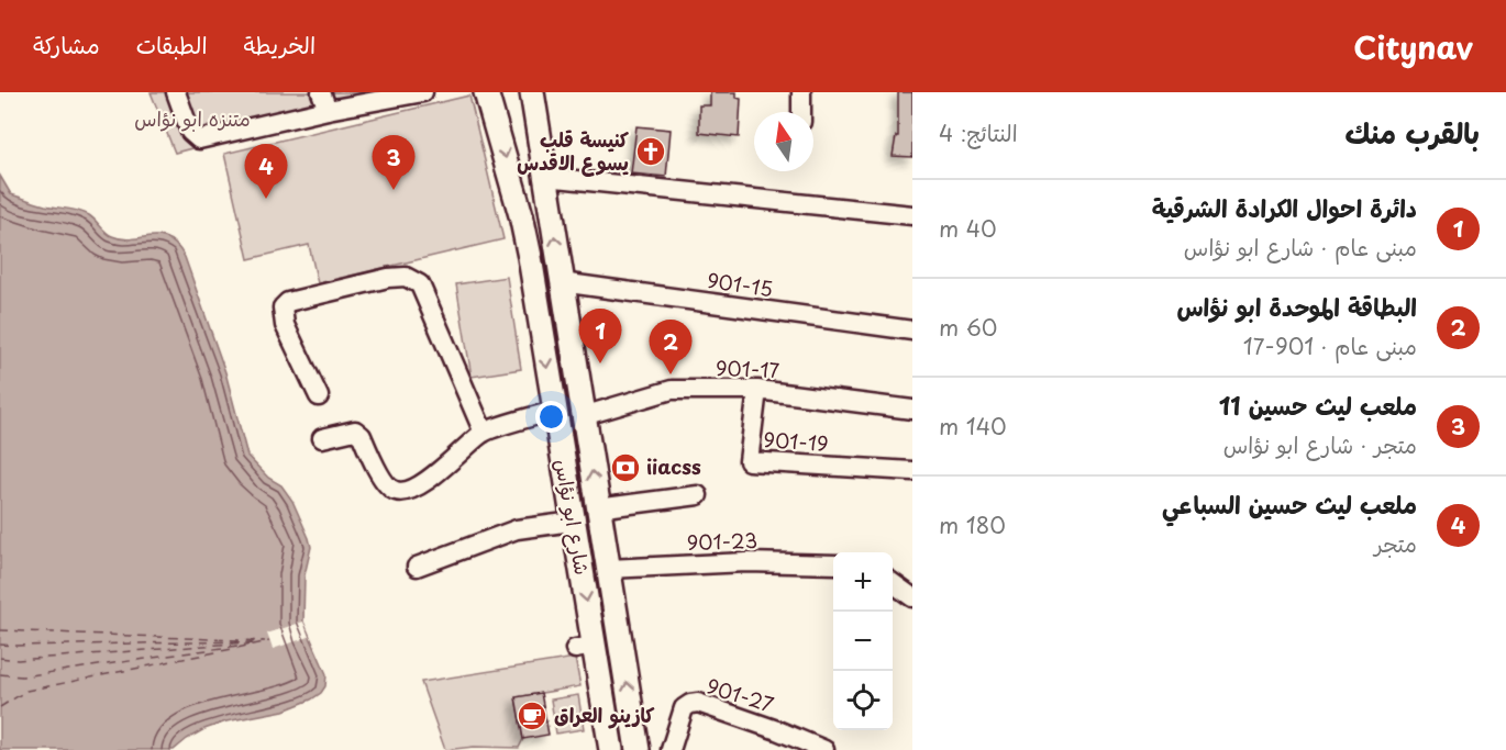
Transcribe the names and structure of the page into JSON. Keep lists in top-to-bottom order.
{
  "streets": {
    "main road": ["شارع ابو نؤاس"],
    "street": [
      "901-15",
      "901-17",
      "901-19",
      "901-23",
      "901-27"
    ]
  },
  "crossings": [
    ["901-15", "شارع ابو نؤاس"],
    ["901-17", "901-19"],
    ["901-17", "شارع ابو نؤاس"],
    ["شارع ابو نؤاس", "901-23"]
  ],
  "parks": ["متنزه ابو نؤاس"],
  "places": {
    "church": ["كنيسة قلب يسوع الاقدس"],
    "bank": ["iiacss"],
    "cafe": ["كازينو العراق"]
  },
  "north": "top",
  "page": {
    "header": "Citynav",
    "nav": ["الخريطة", "الطبقات", "مشاركة"],
    "heading": ["بالقرب منك", "النتائج: 4"],
    "pins": [
      "3",
      "4",
      "1",
      "2"
    ],
    "list": [
      {
        "mark": "1",
        "name": "دائرة احوال الكرادة الشرقية",
        "note": "مبنى عام · شارع ابو نؤاس",
        "value": "40 m"
      },
      {
        "mark": "2",
        "name": "البطاقة الموحدة ابو نؤاس",
        "note": "مبنى عام · 901-17",
        "value": "60 m"
      },
      {
        "mark": "3",
        "name": "ملعب ليث حسين 11",
        "note": "متجر · شارع ابو نؤاس",
        "value": "140 m"
      },
      {
        "mark": "4",
        "name": "ملعب ليث حسين السباعي",
        "note": "متجر",
        "value": "180 m"
      }
    ],
    "map_buttons": ["+", "−"]
  }
}
